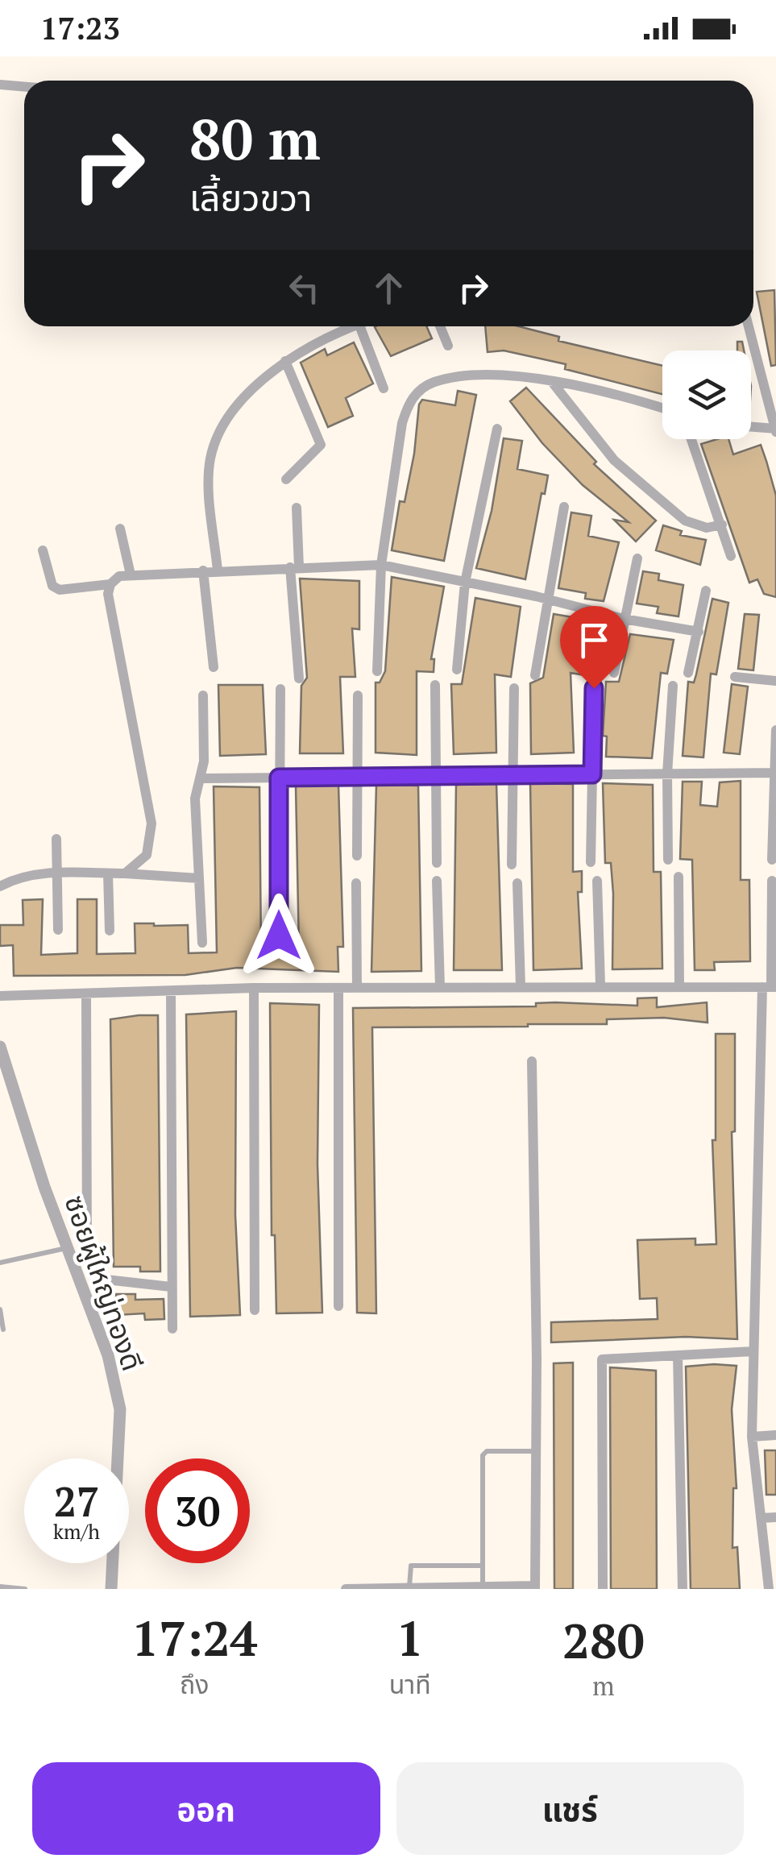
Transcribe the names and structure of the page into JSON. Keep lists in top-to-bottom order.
{
  "streets": {
    "street": ["ซอยผู้ใหญ่ทองดี"]
  },
  "page": {
    "status": "17:23",
    "turn": ["80 m", "เลี้ยวขวา"],
    "speed": "27 km/h",
    "limit": "30",
    "eta": [
      "17:24",
      "ถึง",
      "1",
      "นาที",
      "280",
      "m"
    ],
    "buttons": ["ออก", "แชร์"]
  }
}
